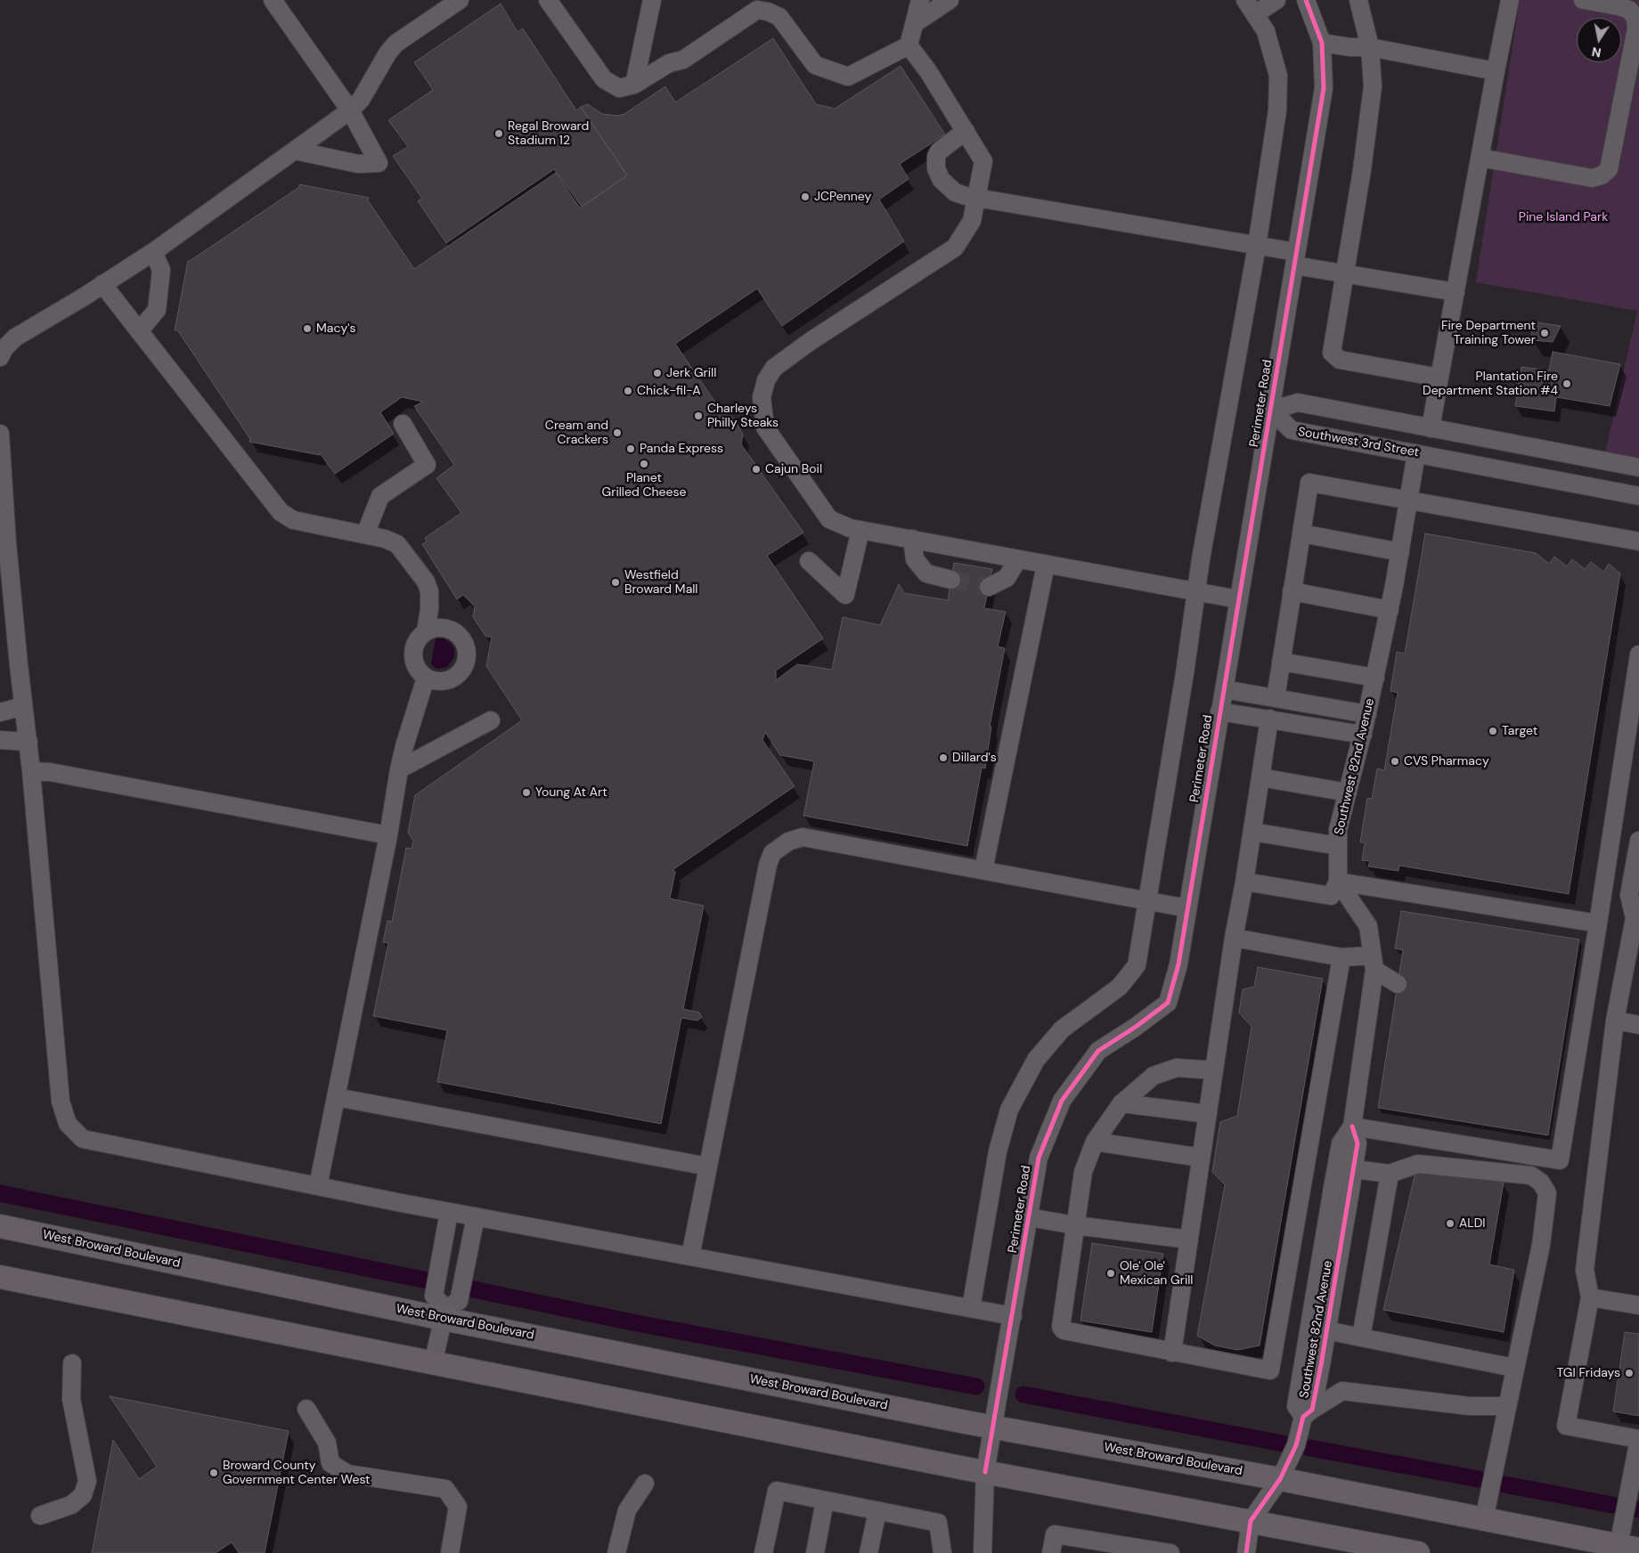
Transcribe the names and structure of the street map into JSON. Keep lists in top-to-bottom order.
{
  "streets": {
    "main road": ["West Broward Boulevard"],
    "street": ["Perimeter Road", "Southwest 3rd Street", "Southwest 82nd Avenue"]
  },
  "crossings": [
    ["Perimeter Road", "Southwest 3rd Street"],
    ["Perimeter Road", "West Broward Boulevard"],
    ["Southwest 3rd Street", "Southwest 82nd Avenue"],
    ["Southwest 82nd Avenue", "West Broward Boulevard"]
  ],
  "parks": ["Pine Island Park"],
  "places": [
    "Regal Broward Stadium 12",
    "JCPenney",
    "Macy's",
    "Fire Department Training Tower",
    "Jerk Grill",
    "Plantation Fire Department Station #4",
    "Chick-fil-A",
    "Charleys Philly Steaks",
    "Cream and Crackers",
    "Panda Express",
    "Planet Grilled Cheese",
    "Cajun Boil",
    "Westfield Broward Mall",
    "Target",
    "Dillard's",
    "CVS Pharmacy",
    "Young At Art",
    "ALDI",
    "Ole' Ole' Mexican Grill",
    "TGI Fridays",
    "Broward County Government Center West"
  ],
  "north": "bottom"
}
